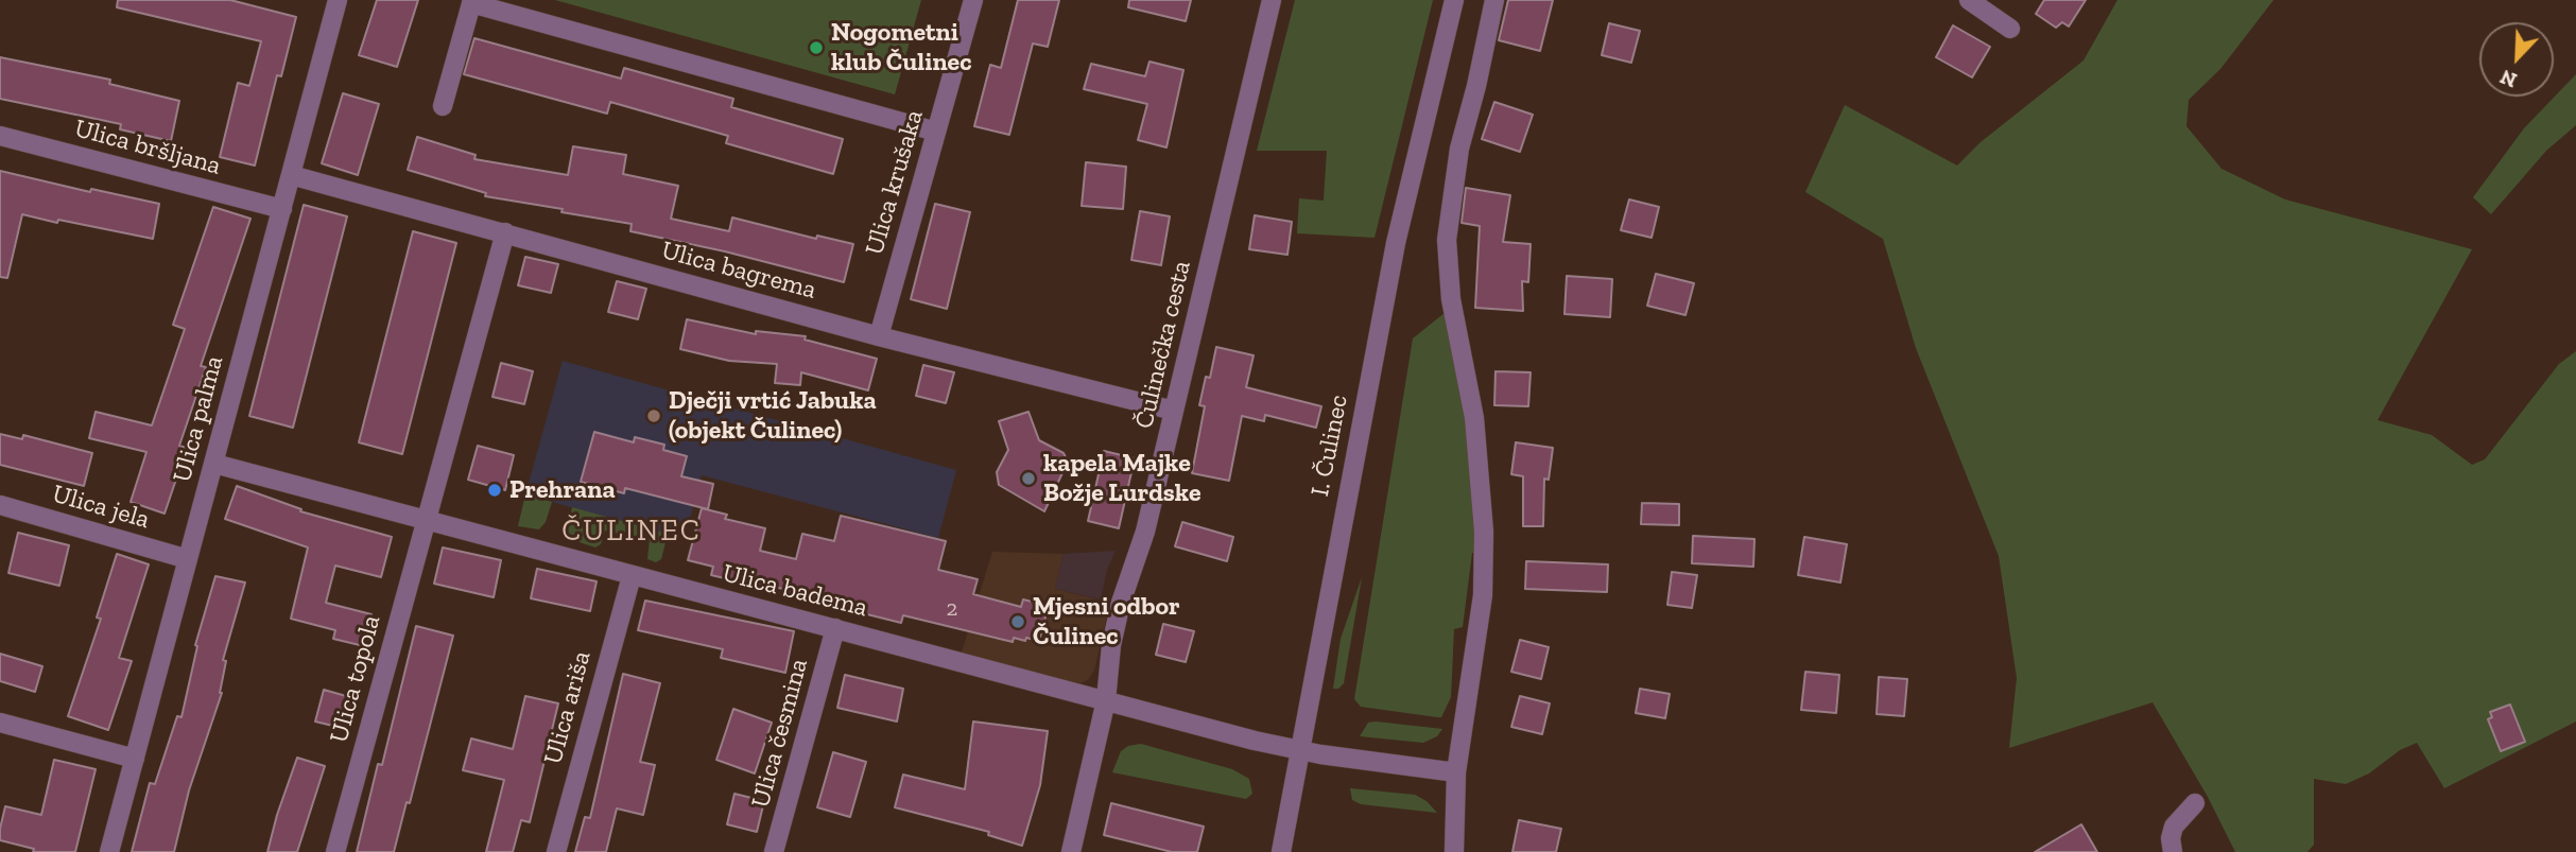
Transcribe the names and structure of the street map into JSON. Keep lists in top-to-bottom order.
{
  "streets": {
    "street": [
      "Ulica bršljana",
      "Ulica krušaka",
      "Ulica bagrema",
      "Čulinečka cesta",
      "Ulica palma",
      "I. Čulinec",
      "Ulica jela",
      "Ulica badema",
      "Ulica topola",
      "Ulica ariša",
      "Ulica česmina"
    ]
  },
  "crossings": [
    ["Ulica bršljana", "Ulica palma"],
    ["Ulica krušaka", "Ulica bagrema"],
    ["Ulica bagrema", "Čulinečka cesta"],
    ["Ulica bagrema", "Ulica palma"],
    ["Ulica bagrema", "Ulica topola"],
    ["Čulinečka cesta", "Ulica badema"],
    ["Ulica palma", "Ulica jela"],
    ["Ulica palma", "Ulica badema"],
    ["Ulica badema", "Ulica topola"],
    ["Ulica badema", "Ulica ariša"],
    ["Ulica badema", "Ulica česmina"]
  ],
  "districts": ["ČULINEC"],
  "places": [
    "Nogometni klub Čulinec",
    "Dječji vrtić Jabuka (objekt Čulinec)",
    "kapela Majke Božje Lurdske",
    "Prehrana",
    "Mjesni odbor Čulinec"
  ],
  "house_numbers": ["2"],
  "north": "bottom left"
}
